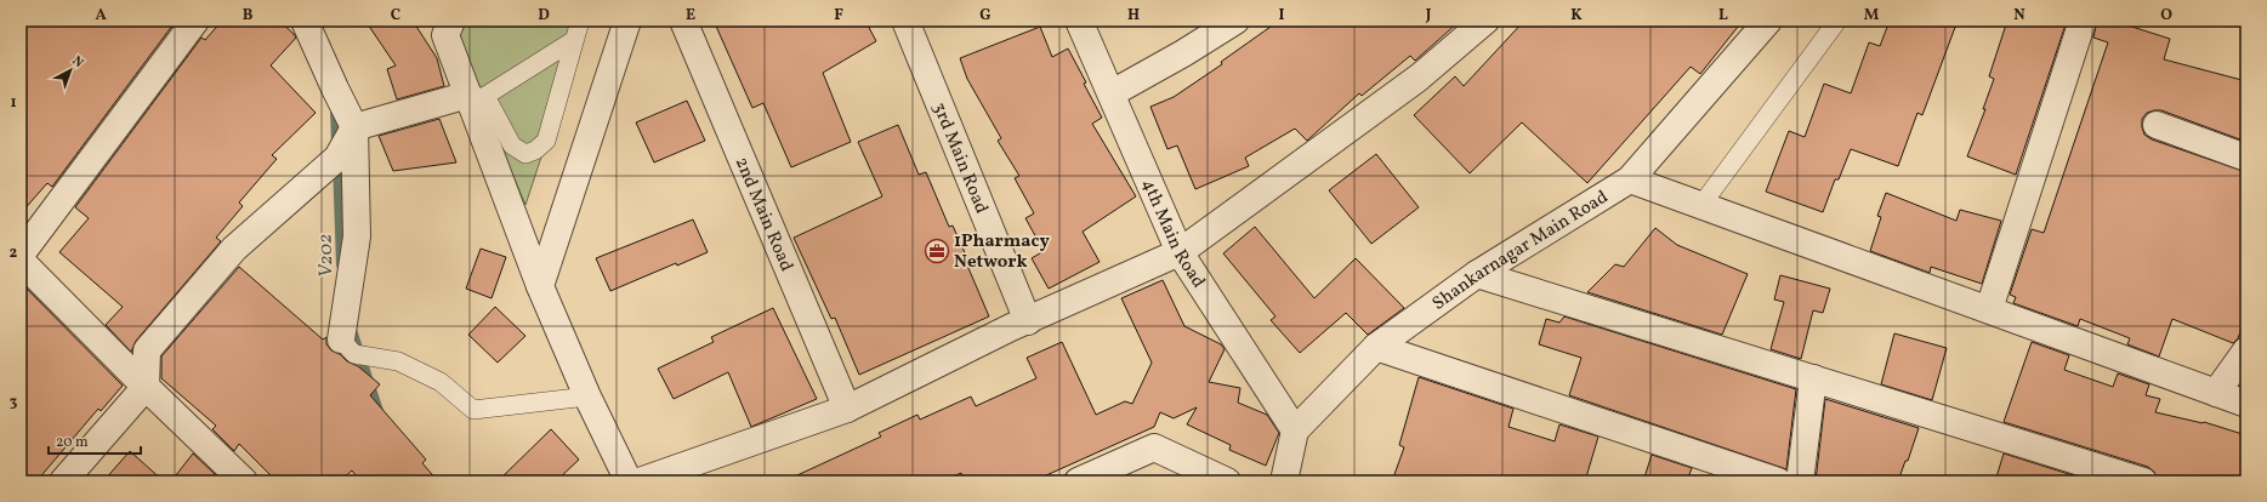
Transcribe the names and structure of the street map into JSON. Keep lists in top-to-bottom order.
{
  "streets": {
    "street": [
      "3rd Main Road",
      "2nd Main Road",
      "4th Main Road",
      "Shankarnagar Main Road"
    ]
  },
  "crossings": [
    ["4th Main Road", "Shankarnagar Main Road"]
  ],
  "water": ["V202"],
  "places": {
    "office": ["1Pharmacy Network"]
  },
  "scale_bar": "20 m",
  "north": "top right",
  "grid": {
    "columns": [
      "A",
      "B",
      "C",
      "D",
      "E",
      "F",
      "G",
      "H",
      "I",
      "J",
      "K",
      "L",
      "M",
      "N",
      "O"
    ],
    "rows": ["1", "2", "3"]
  }
}
